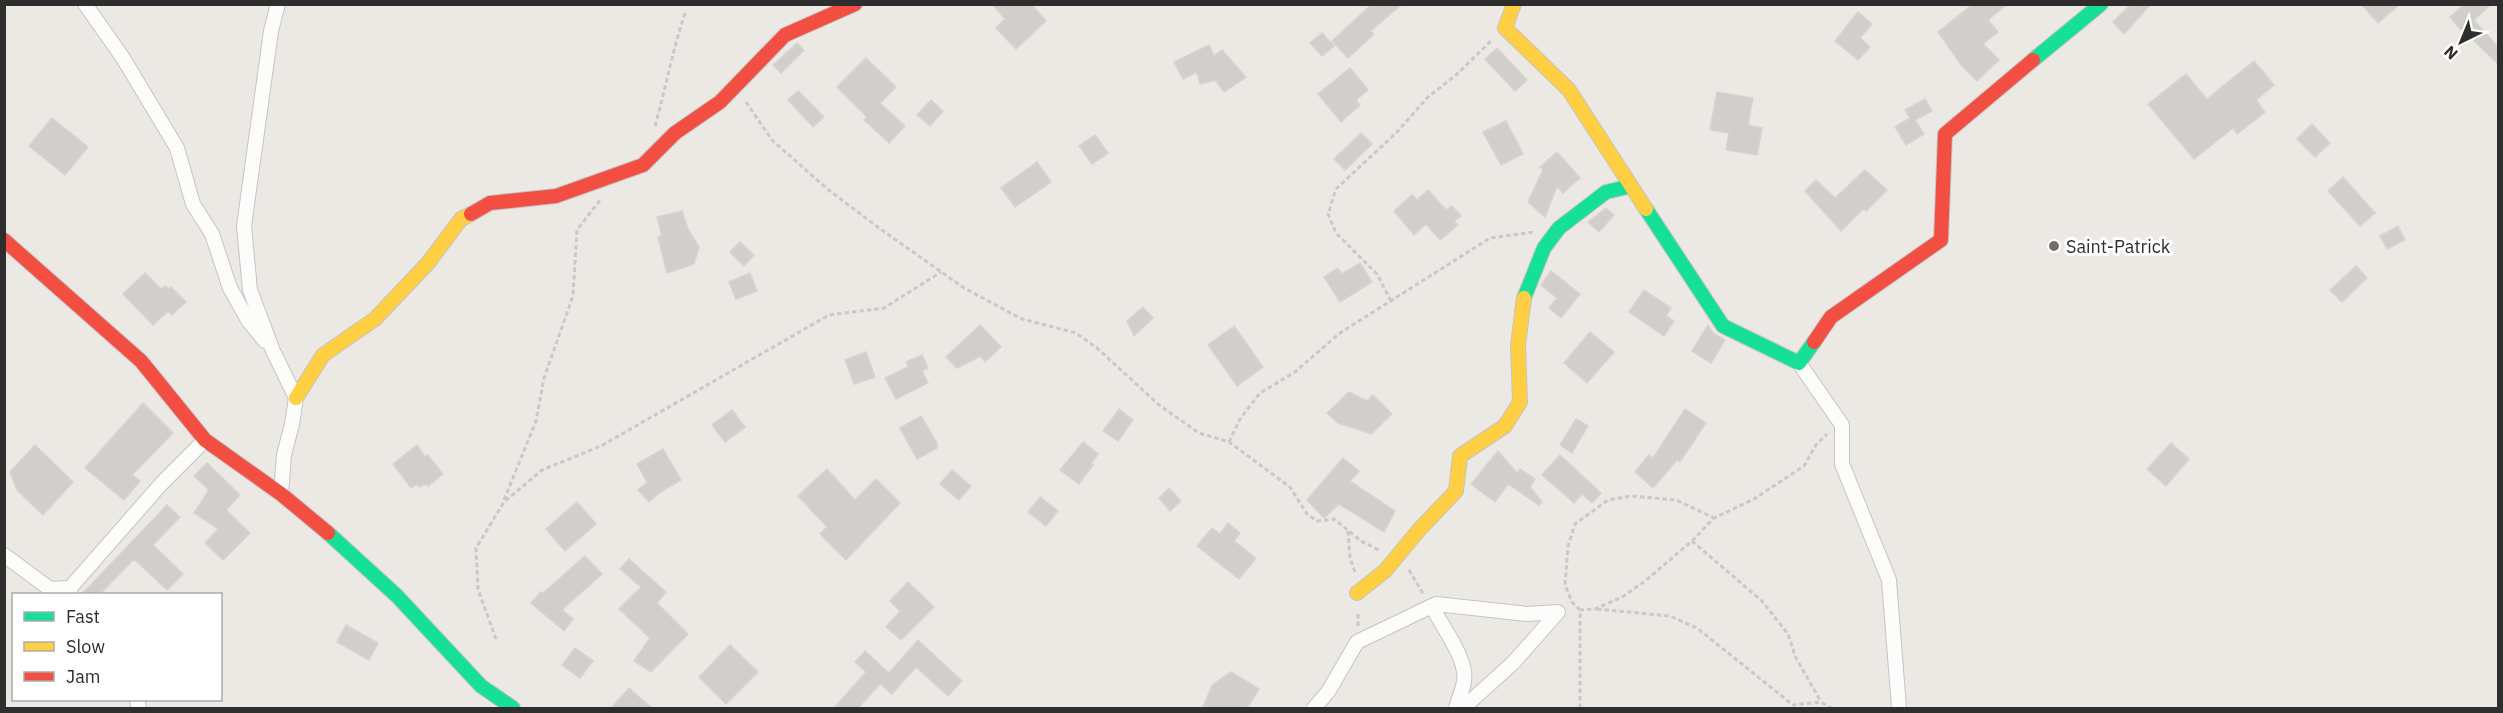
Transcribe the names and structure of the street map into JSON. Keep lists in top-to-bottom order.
{
  "places": ["Saint-Patrick"],
  "legend": ["Fast", "Slow", "Jam"],
  "north": "bottom left"
}
